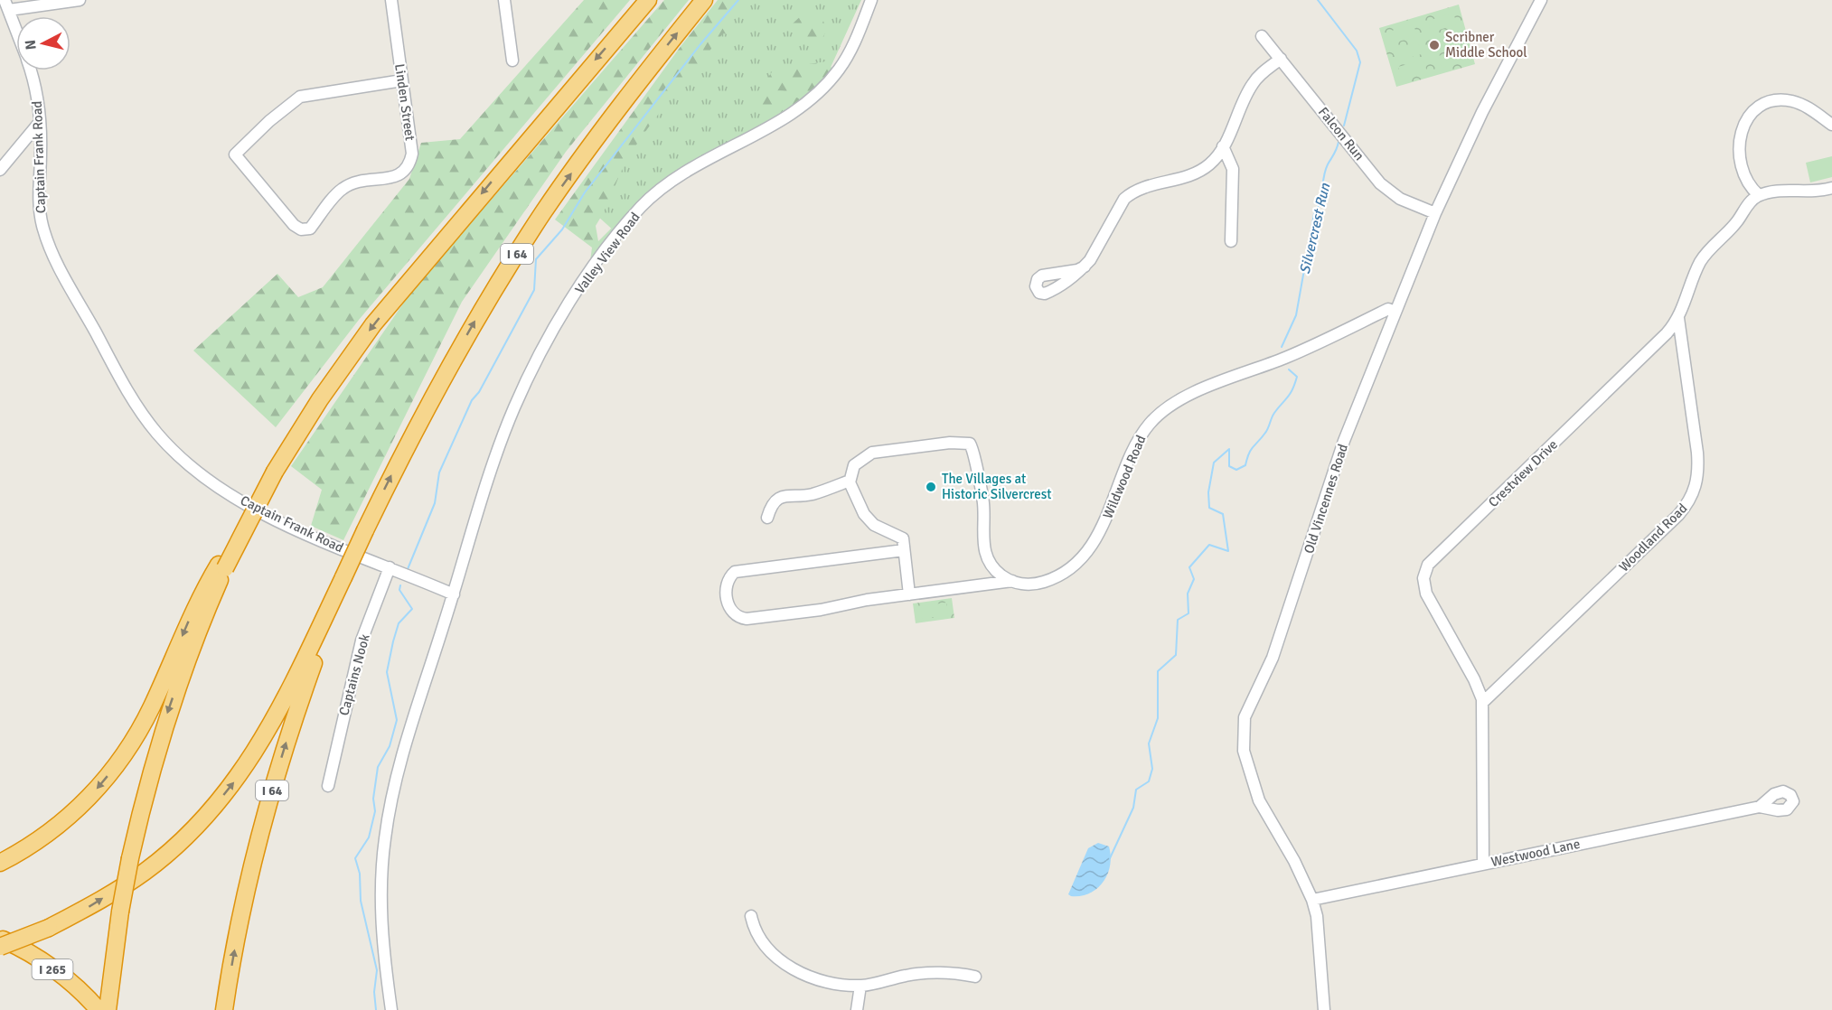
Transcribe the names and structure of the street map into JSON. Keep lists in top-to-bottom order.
{
  "streets": {
    "highway": ["I 64", "I 265"],
    "street": [
      "Linden Street",
      "Falcon Run",
      "Captain Frank Road",
      "Valley View Road",
      "Crestview Drive",
      "Wildwood Road",
      "Old Vincennes Road",
      "Woodland Road",
      "Captains Nook",
      "Westwood Lane"
    ]
  },
  "crossings": [
    ["Falcon Run", "Old Vincennes Road"],
    ["Captain Frank Road", "Valley View Road"],
    ["Captain Frank Road", "Captains Nook"],
    ["Crestview Drive", "Woodland Road"],
    ["Crestview Drive", "Westwood Lane"],
    ["Wildwood Road", "Old Vincennes Road"],
    ["Old Vincennes Road", "Westwood Lane"]
  ],
  "water": ["Silvercrest Run"],
  "places": ["Scribner Middle School", "The Villages at Historic Silvercrest"],
  "north": "left"
}
